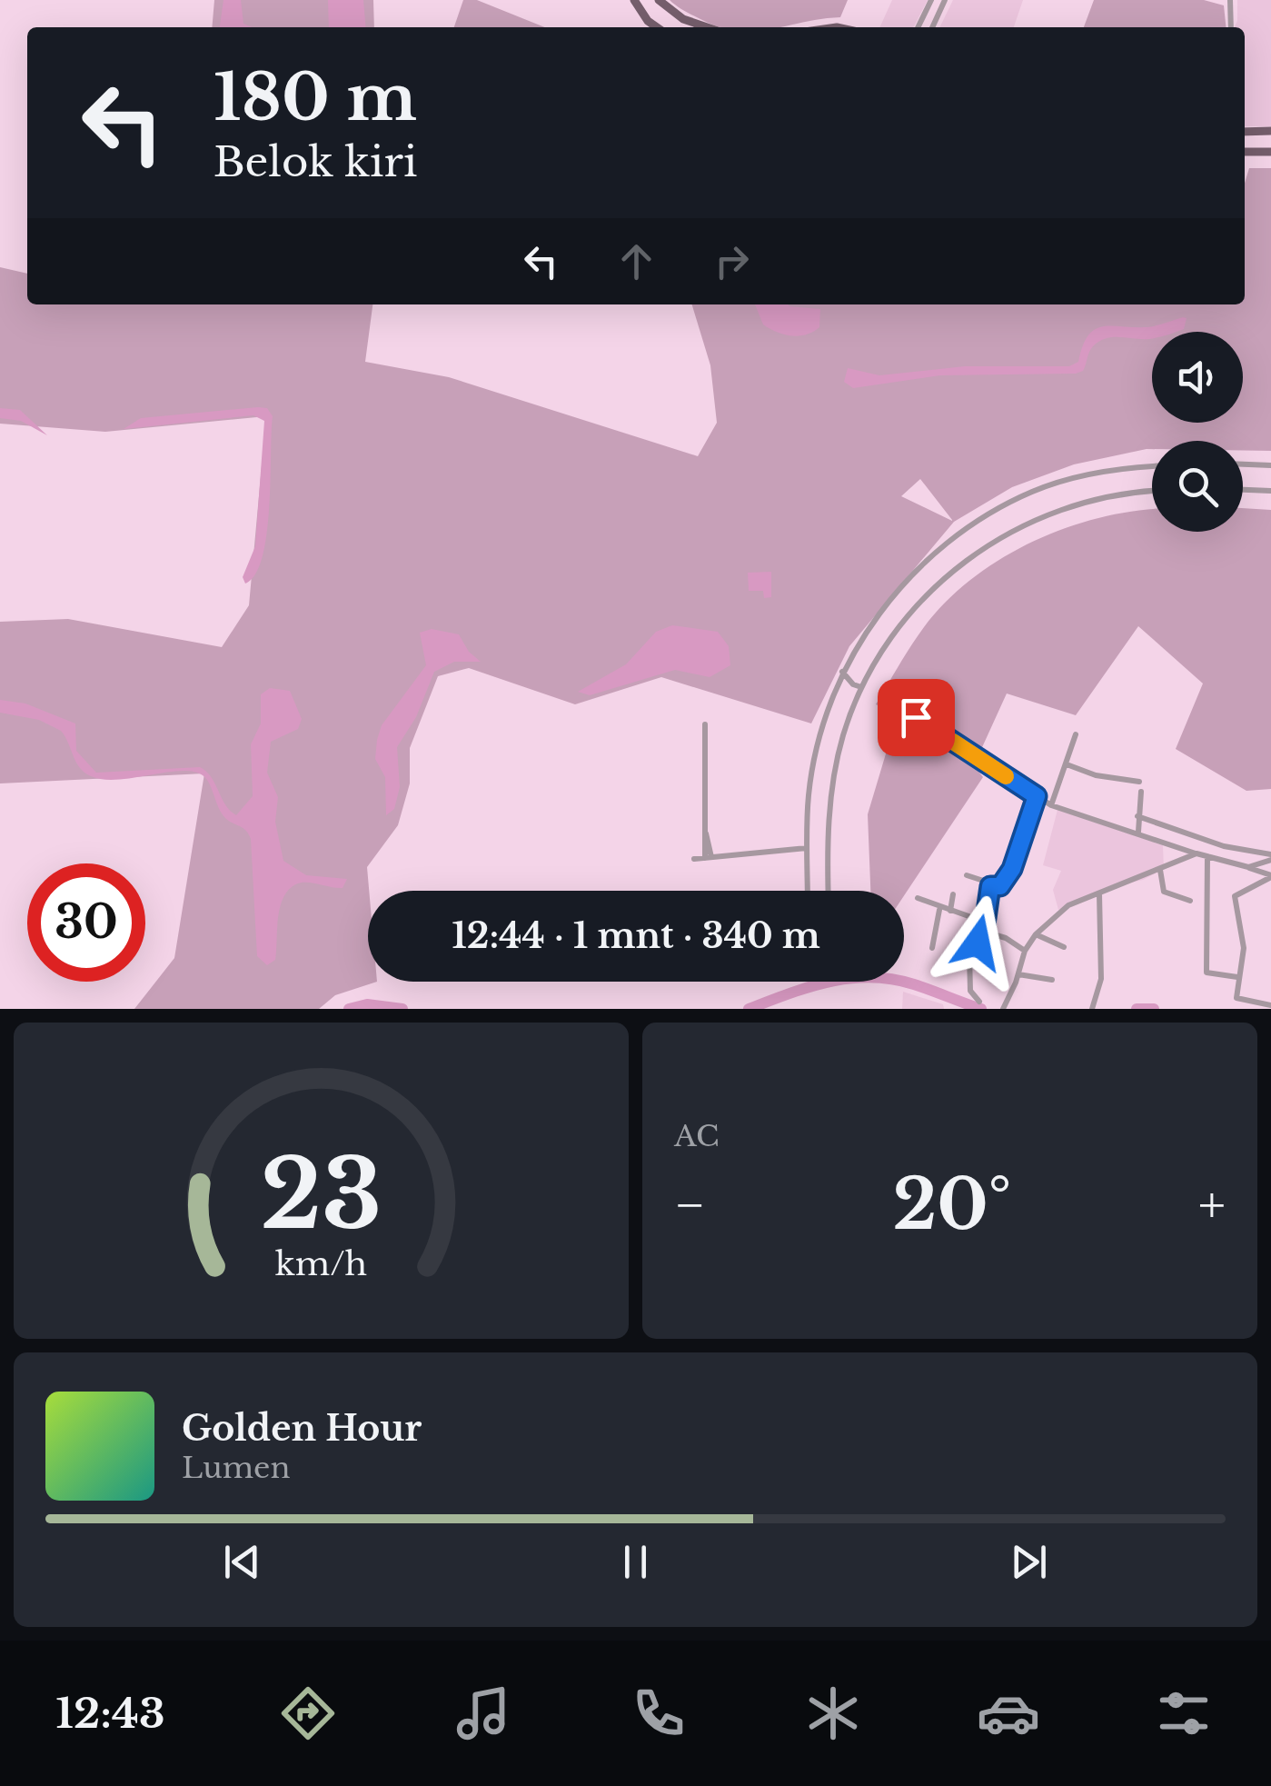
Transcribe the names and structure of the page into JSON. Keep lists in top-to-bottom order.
{
  "page": {
    "turn": ["180 m", "Belok kiri"],
    "limit": "30",
    "trip": "12:44 · 1 mnt · 340 m",
    "tile": "AC",
    "heat": ["−", "20°", "+"],
    "song": ["Golden Hour", "Lumen"],
    "tabs": "12:43",
    "gauge": ["23", "km/h"]
  }
}
